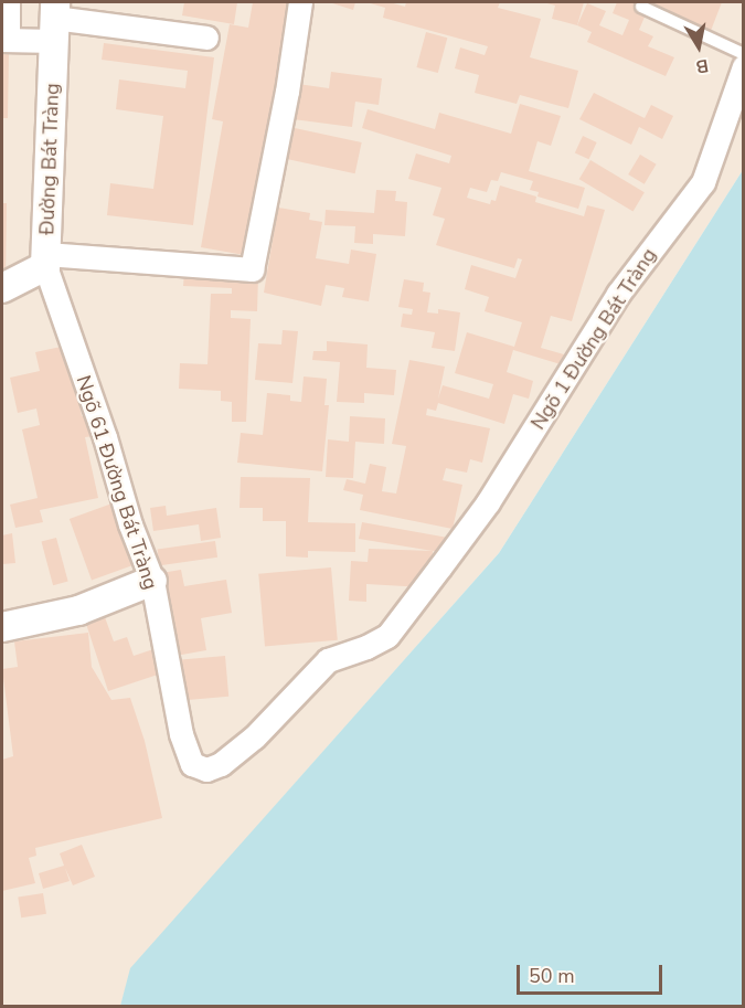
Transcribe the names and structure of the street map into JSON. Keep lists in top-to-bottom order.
{
  "streets": {
    "street": ["Đường Bát Tràng", "Ngõ 1 Đường Bát Tràng", "Ngõ 61 Đường Bát Tràng"]
  },
  "crossings": [
    ["Đường Bát Tràng", "Ngõ 61 Đường Bát Tràng"],
    ["Ngõ 1 Đường Bát Tràng", "Ngõ 61 Đường Bát Tràng"]
  ],
  "scale_bar": "50 m",
  "north": "bottom"
}
